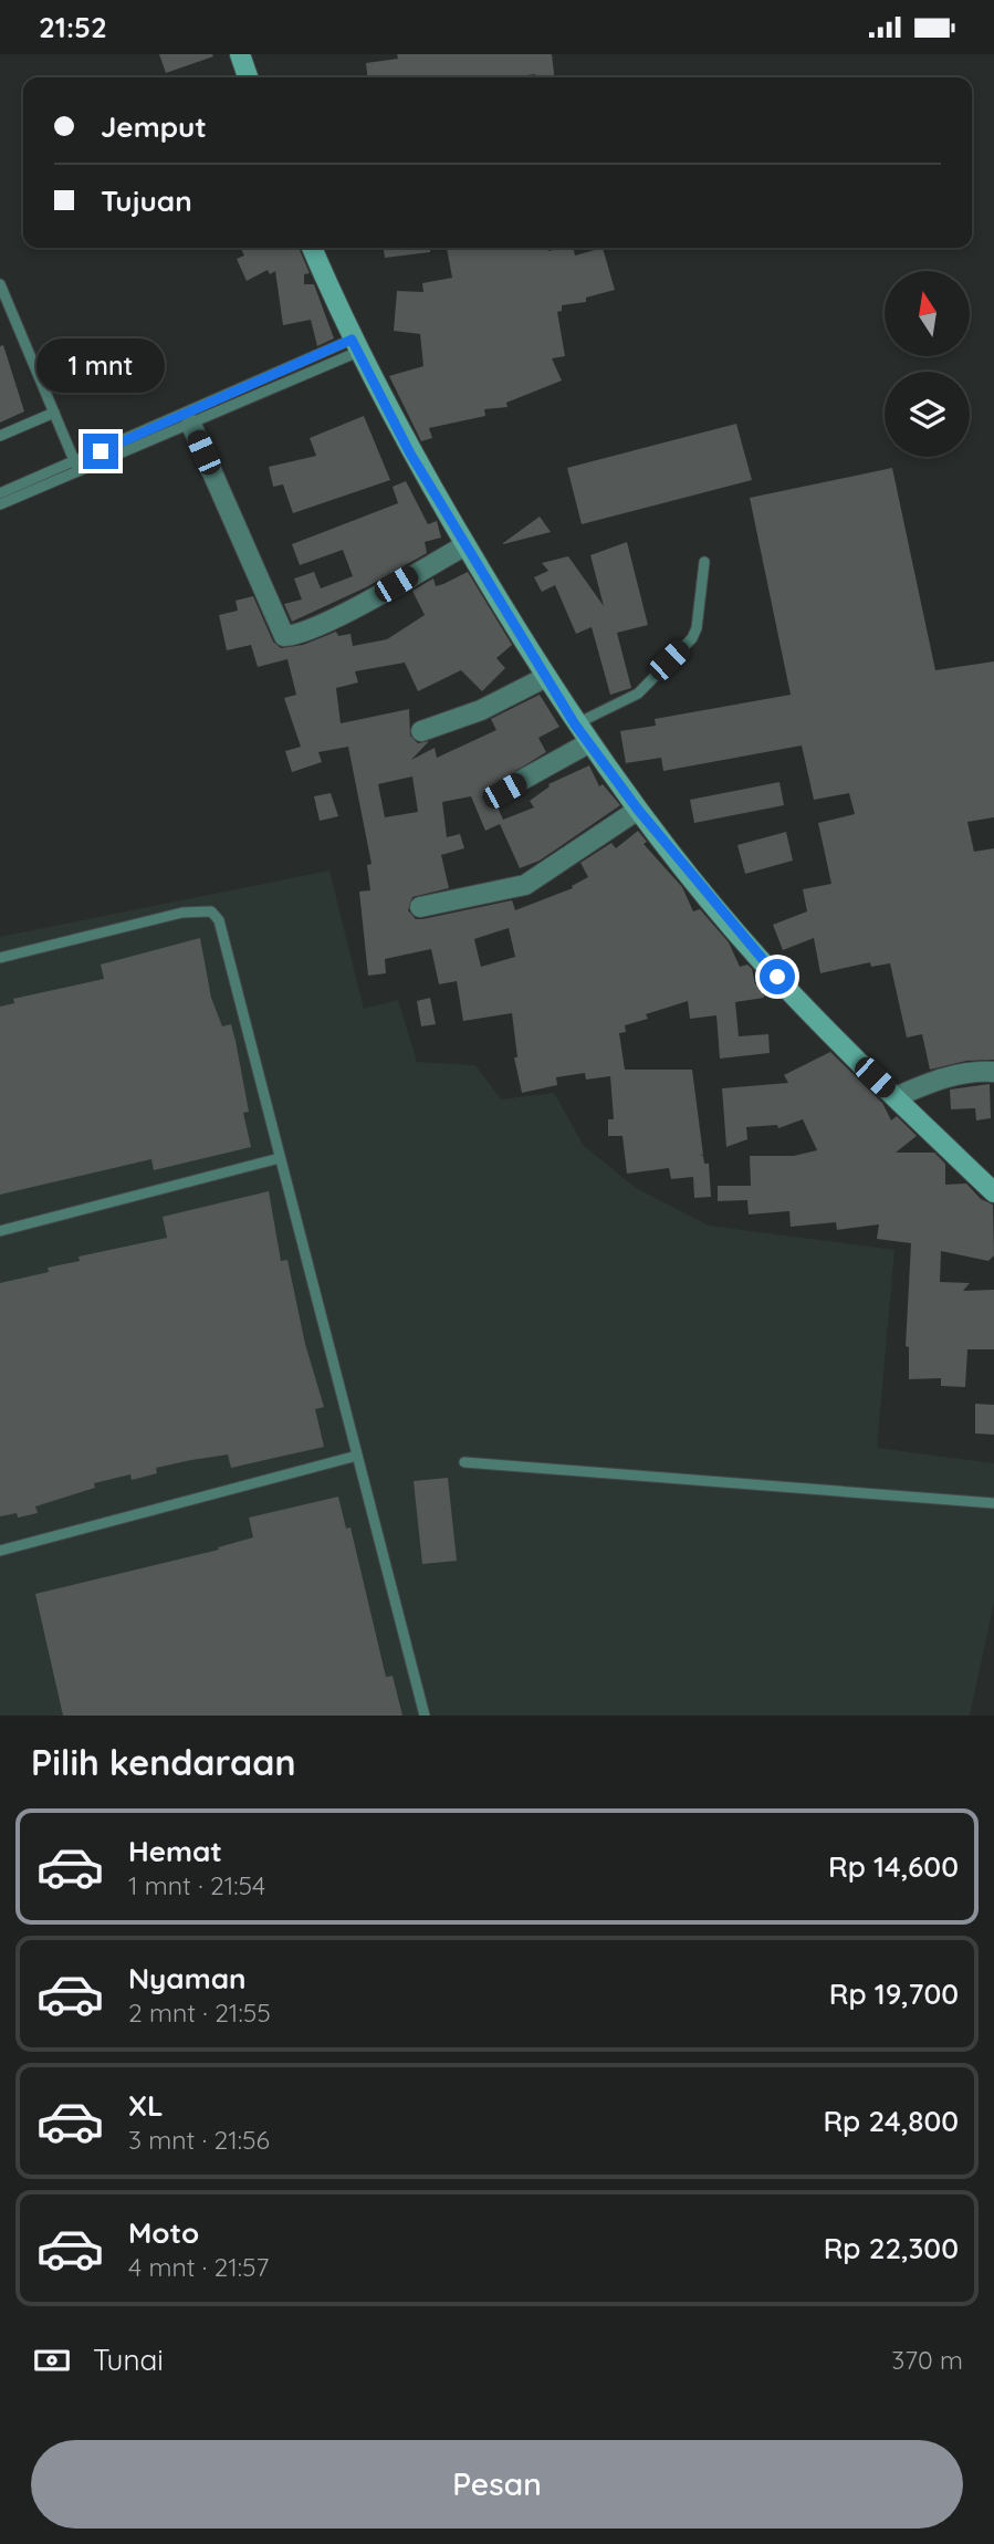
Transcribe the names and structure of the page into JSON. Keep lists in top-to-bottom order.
{
  "north": "top",
  "page": {
    "status": "21:52",
    "banner": ["Jemput", "Tujuan"],
    "bubble": "1 mnt",
    "heading": "Pilih kendaraan",
    "list": [
      {
        "name": "Hemat",
        "note": "1 mnt · 21:54",
        "value": "Rp 14,600"
      },
      {
        "name": "Nyaman",
        "note": "2 mnt · 21:55",
        "value": "Rp 19,700"
      },
      {
        "name": "XL",
        "note": "3 mnt · 21:56",
        "value": "Rp 24,800"
      },
      {
        "name": "Moto",
        "note": "4 mnt · 21:57",
        "value": "Rp 22,300"
      }
    ],
    "pay": ["Tunai", "370 m"],
    "buttons": "Pesan"
  }
}
